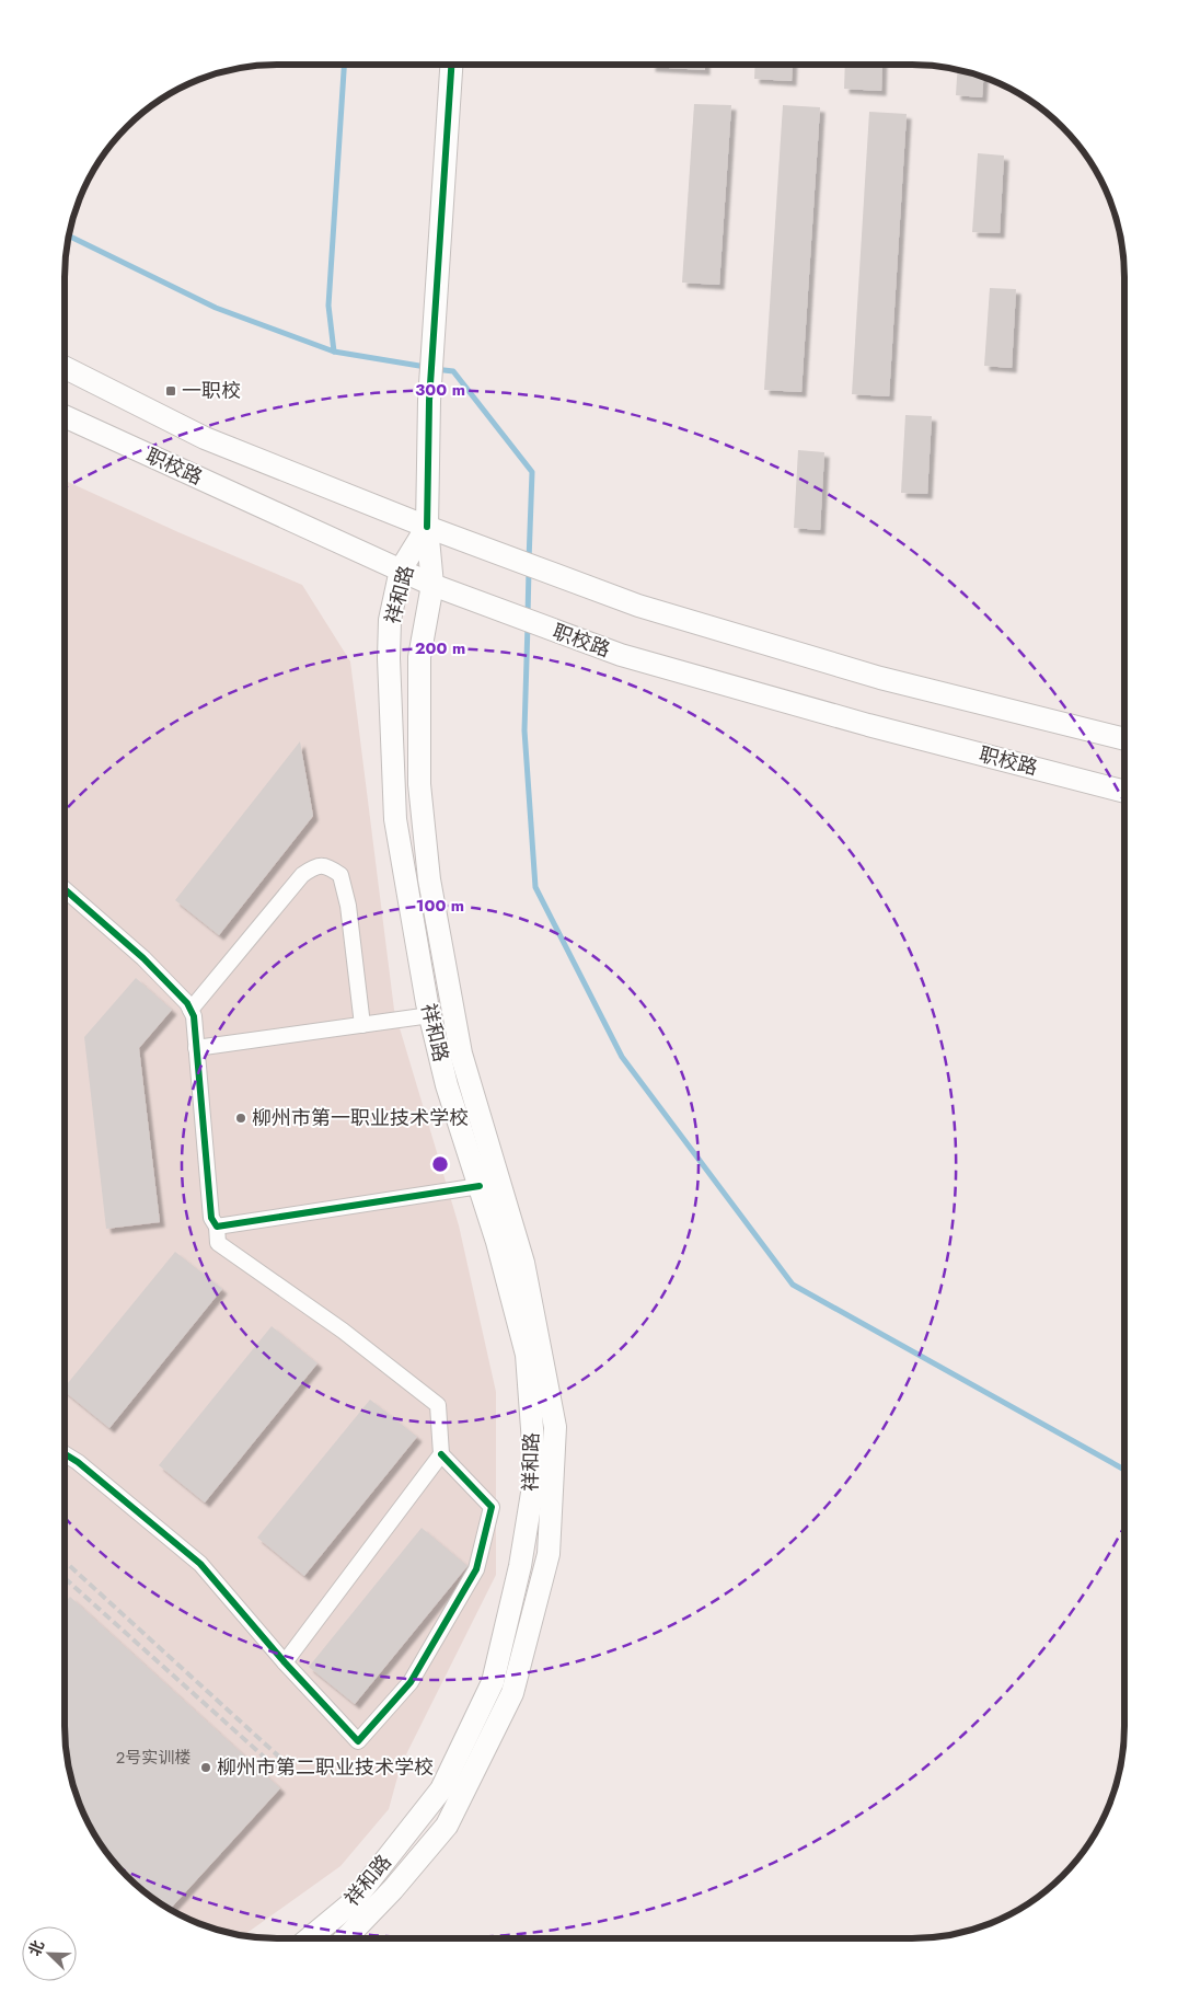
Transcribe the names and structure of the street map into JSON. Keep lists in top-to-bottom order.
{
  "streets": {
    "main road": ["职校路", "祥和路"]
  },
  "crossings": [
    ["职校路", "祥和路"]
  ],
  "places": {
    "transit": ["一职校"],
    "other": ["柳州市第一职业技术学校", "柳州市第二职业技术学校"]
  },
  "house_numbers": ["2号实训楼"],
  "north": "top left",
  "rings": ["300 m", "200 m", "100 m"]
}
